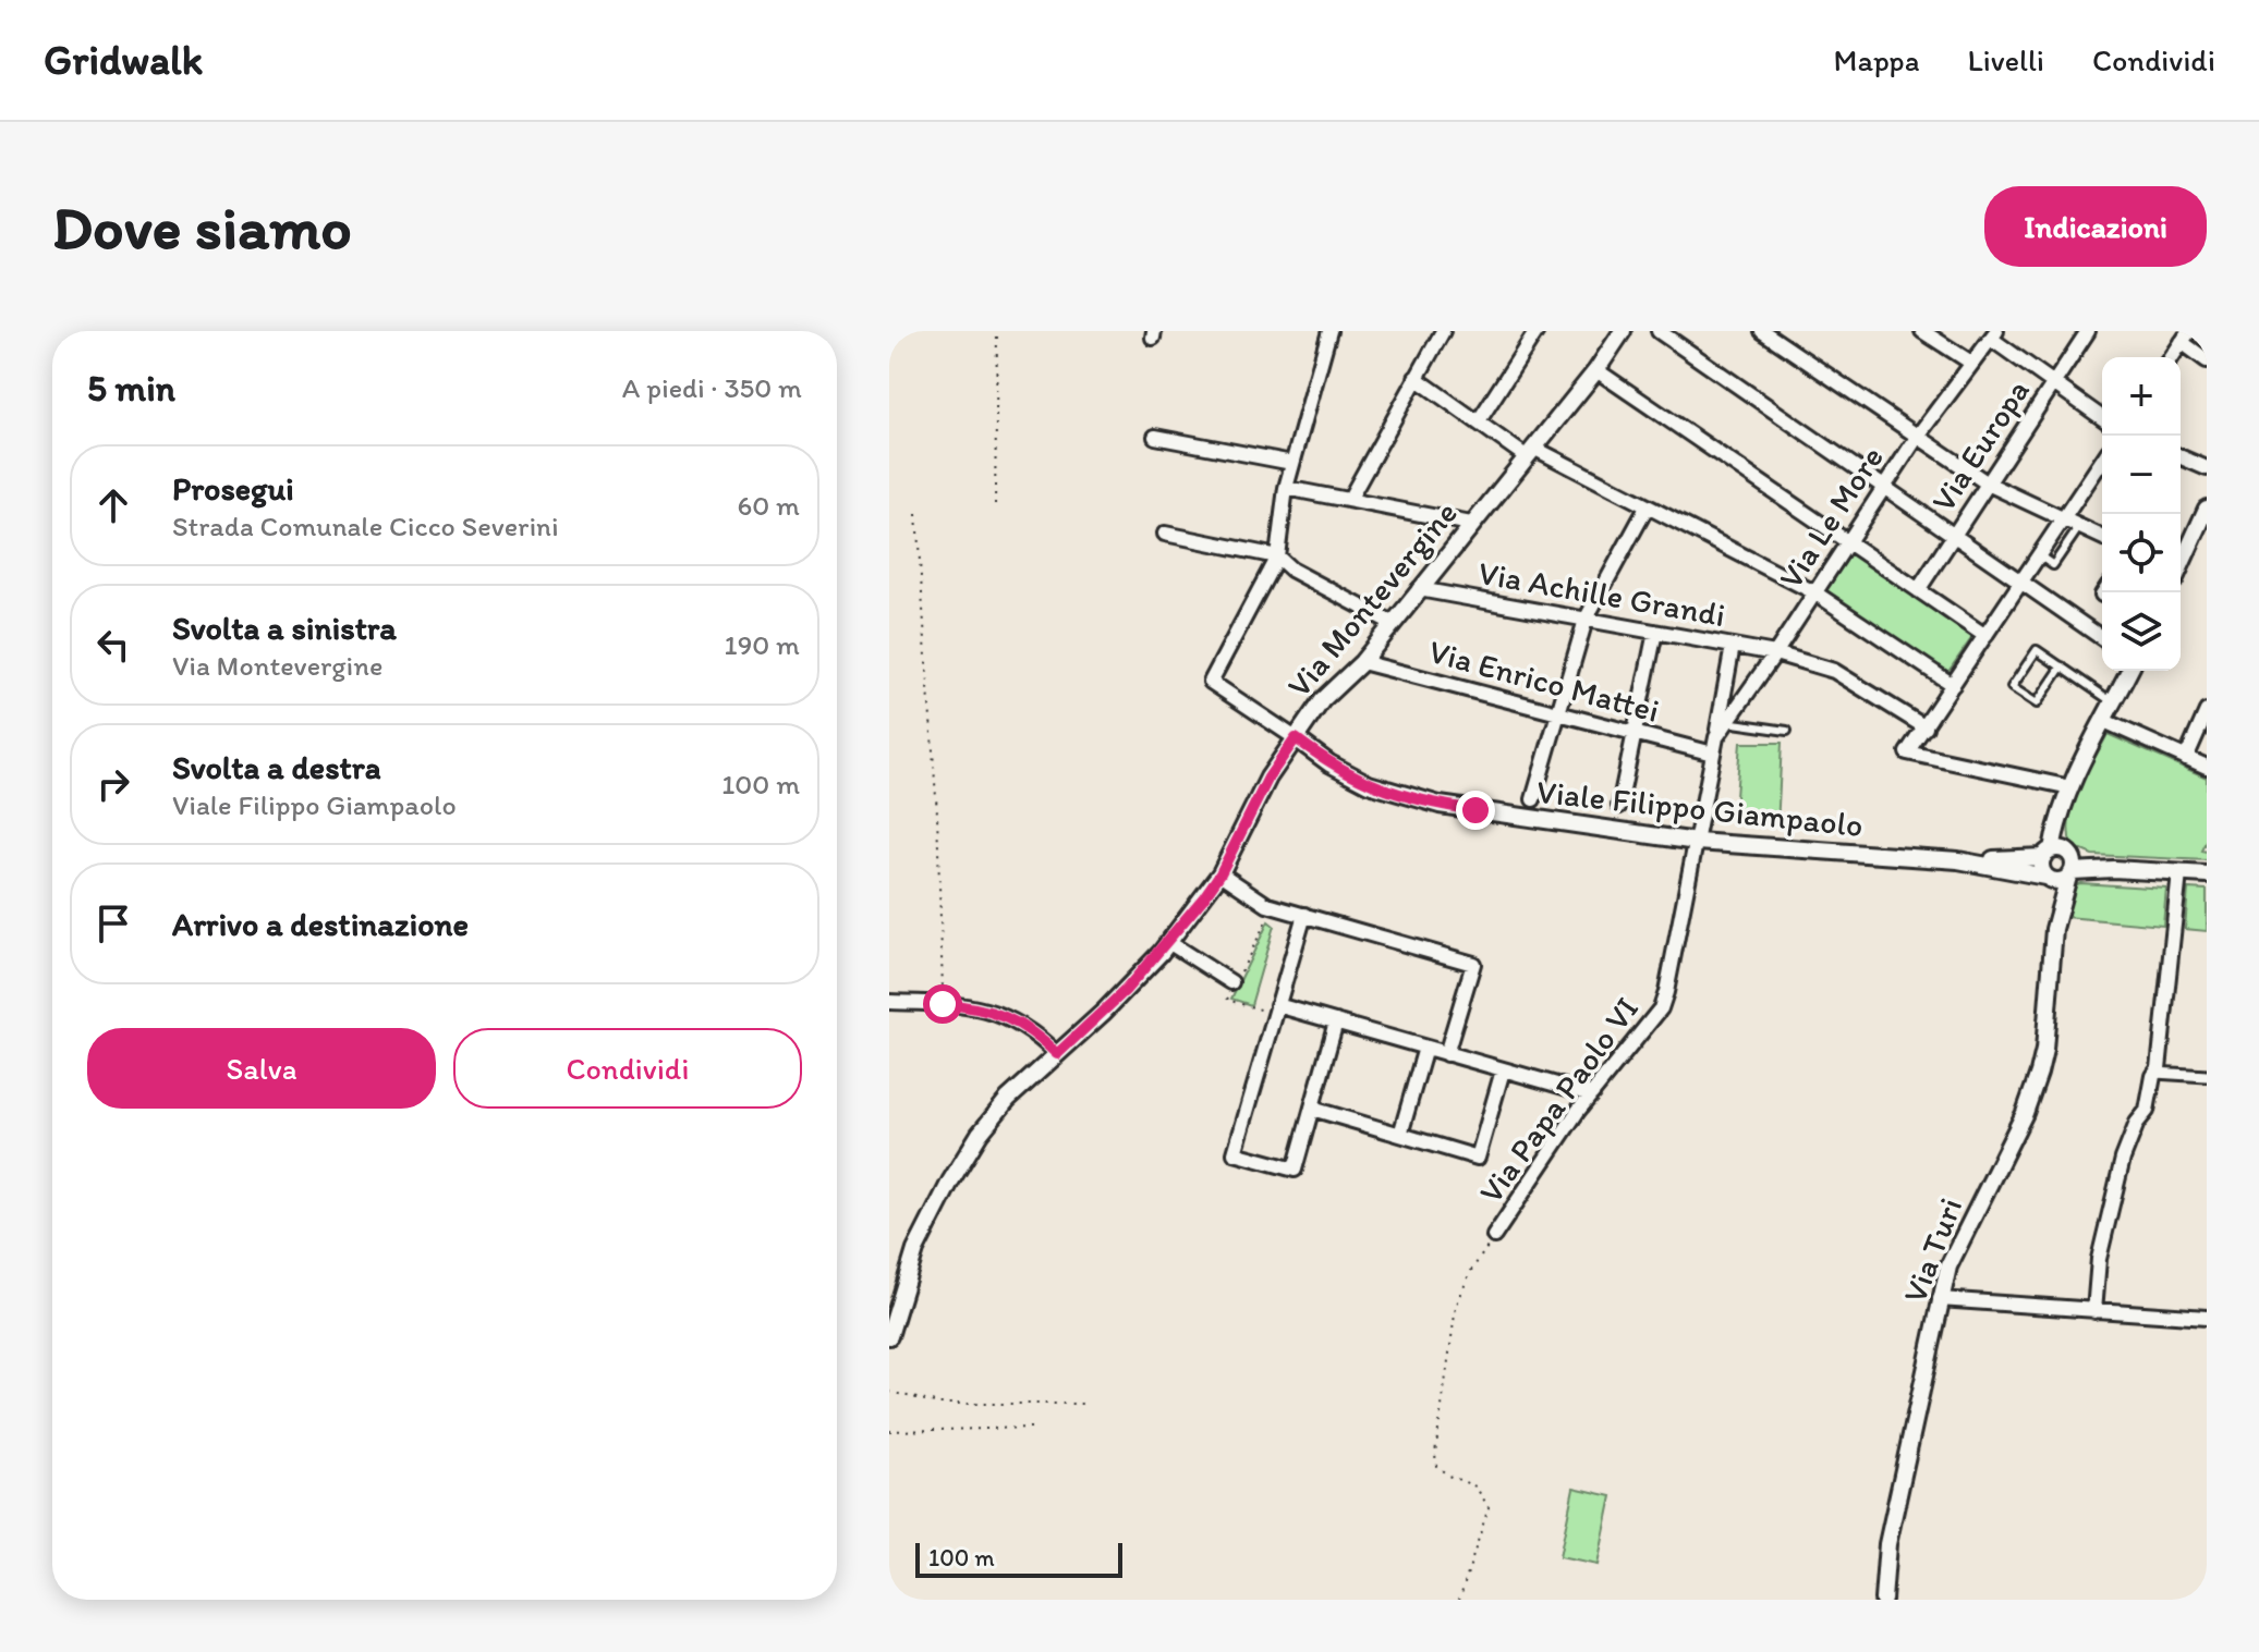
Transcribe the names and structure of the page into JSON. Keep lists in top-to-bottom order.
{
  "streets": {
    "street": [
      "Via Europa",
      "Via Le More",
      "Via Achille Grandi",
      "Via Montevergine",
      "Via Enrico Mattei",
      "Viale Filippo Giampaolo",
      "Via Papa Paolo VI",
      "Via Turi"
    ]
  },
  "crossings": [
    ["Via Le More", "Via Achille Grandi"],
    ["Via Le More", "Via Enrico Mattei"],
    ["Via Le More", "Viale Filippo Giampaolo"],
    ["Via Le More", "Via Papa Paolo VI"],
    ["Via Achille Grandi", "Via Montevergine"],
    ["Via Montevergine", "Via Enrico Mattei"],
    ["Via Montevergine", "Viale Filippo Giampaolo"],
    ["Viale Filippo Giampaolo", "Via Papa Paolo VI"]
  ],
  "scale_bar": "100 m",
  "page": {
    "header": "Gridwalk",
    "nav": ["Mappa", "Livelli", "Condividi"],
    "buttons": [
      "Indicazioni",
      ["Salva", "Condividi"]
    ],
    "title": "Dove siamo",
    "heading": ["5 min", "A piedi · 350 m"],
    "map_buttons": ["+", "−"],
    "list": [
      ["Prosegui", "Strada Comunale Cicco Severini", "60 m"],
      ["Svolta a sinistra", "Via Montevergine", "190 m"],
      ["Svolta a destra", "Viale Filippo Giampaolo", "100 m"],
      "Arrivo a destinazione"
    ],
    "scale": "100 m"
  }
}
